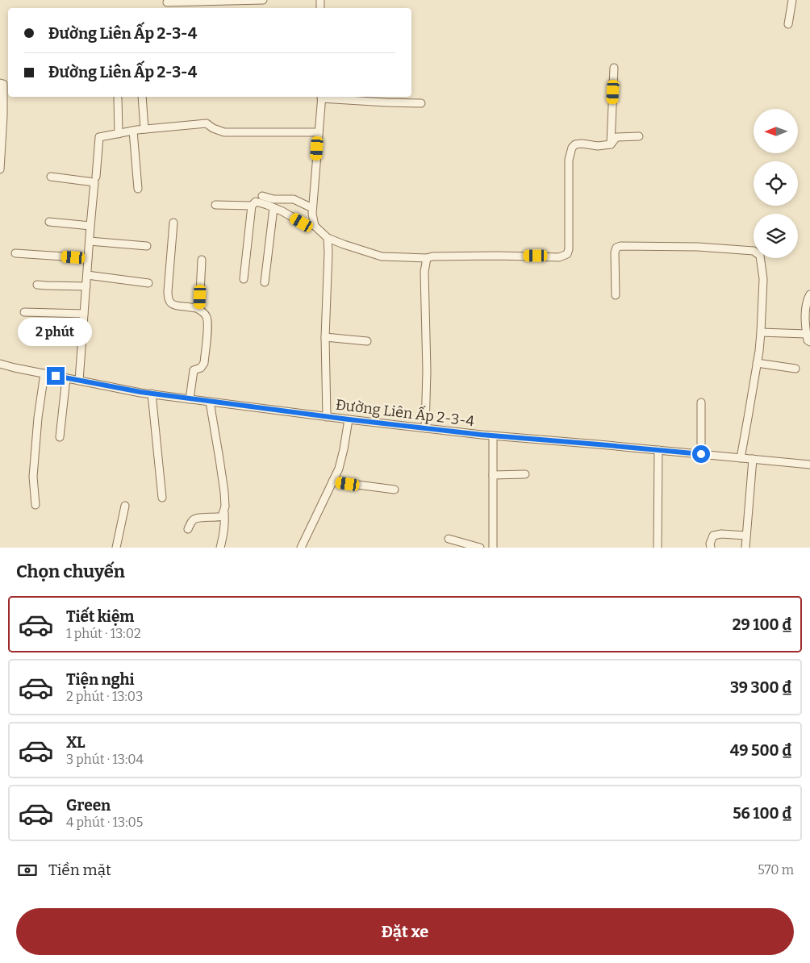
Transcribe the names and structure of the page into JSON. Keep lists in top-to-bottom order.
{
  "streets": {
    "street": ["Đường Liên Ấp 2-3-4"]
  },
  "north": "left",
  "page": {
    "banner": ["Đường Liên Ấp 2-3-4", "Đường Liên Ấp 2-3-4"],
    "bubble": "2 phút",
    "heading": "Chọn chuyến",
    "list": [
      {
        "name": "Tiết kiệm",
        "note": "1 phút · 13:02",
        "value": "29 100 ₫"
      },
      {
        "name": "Tiện nghi",
        "note": "2 phút · 13:03",
        "value": "39 300 ₫"
      },
      {
        "name": "XL",
        "note": "3 phút · 13:04",
        "value": "49 500 ₫"
      },
      {
        "name": "Green",
        "note": "4 phút · 13:05",
        "value": "56 100 ₫"
      }
    ],
    "pay": ["Tiền mặt", "570 m"],
    "buttons": "Đặt xe"
  }
}
